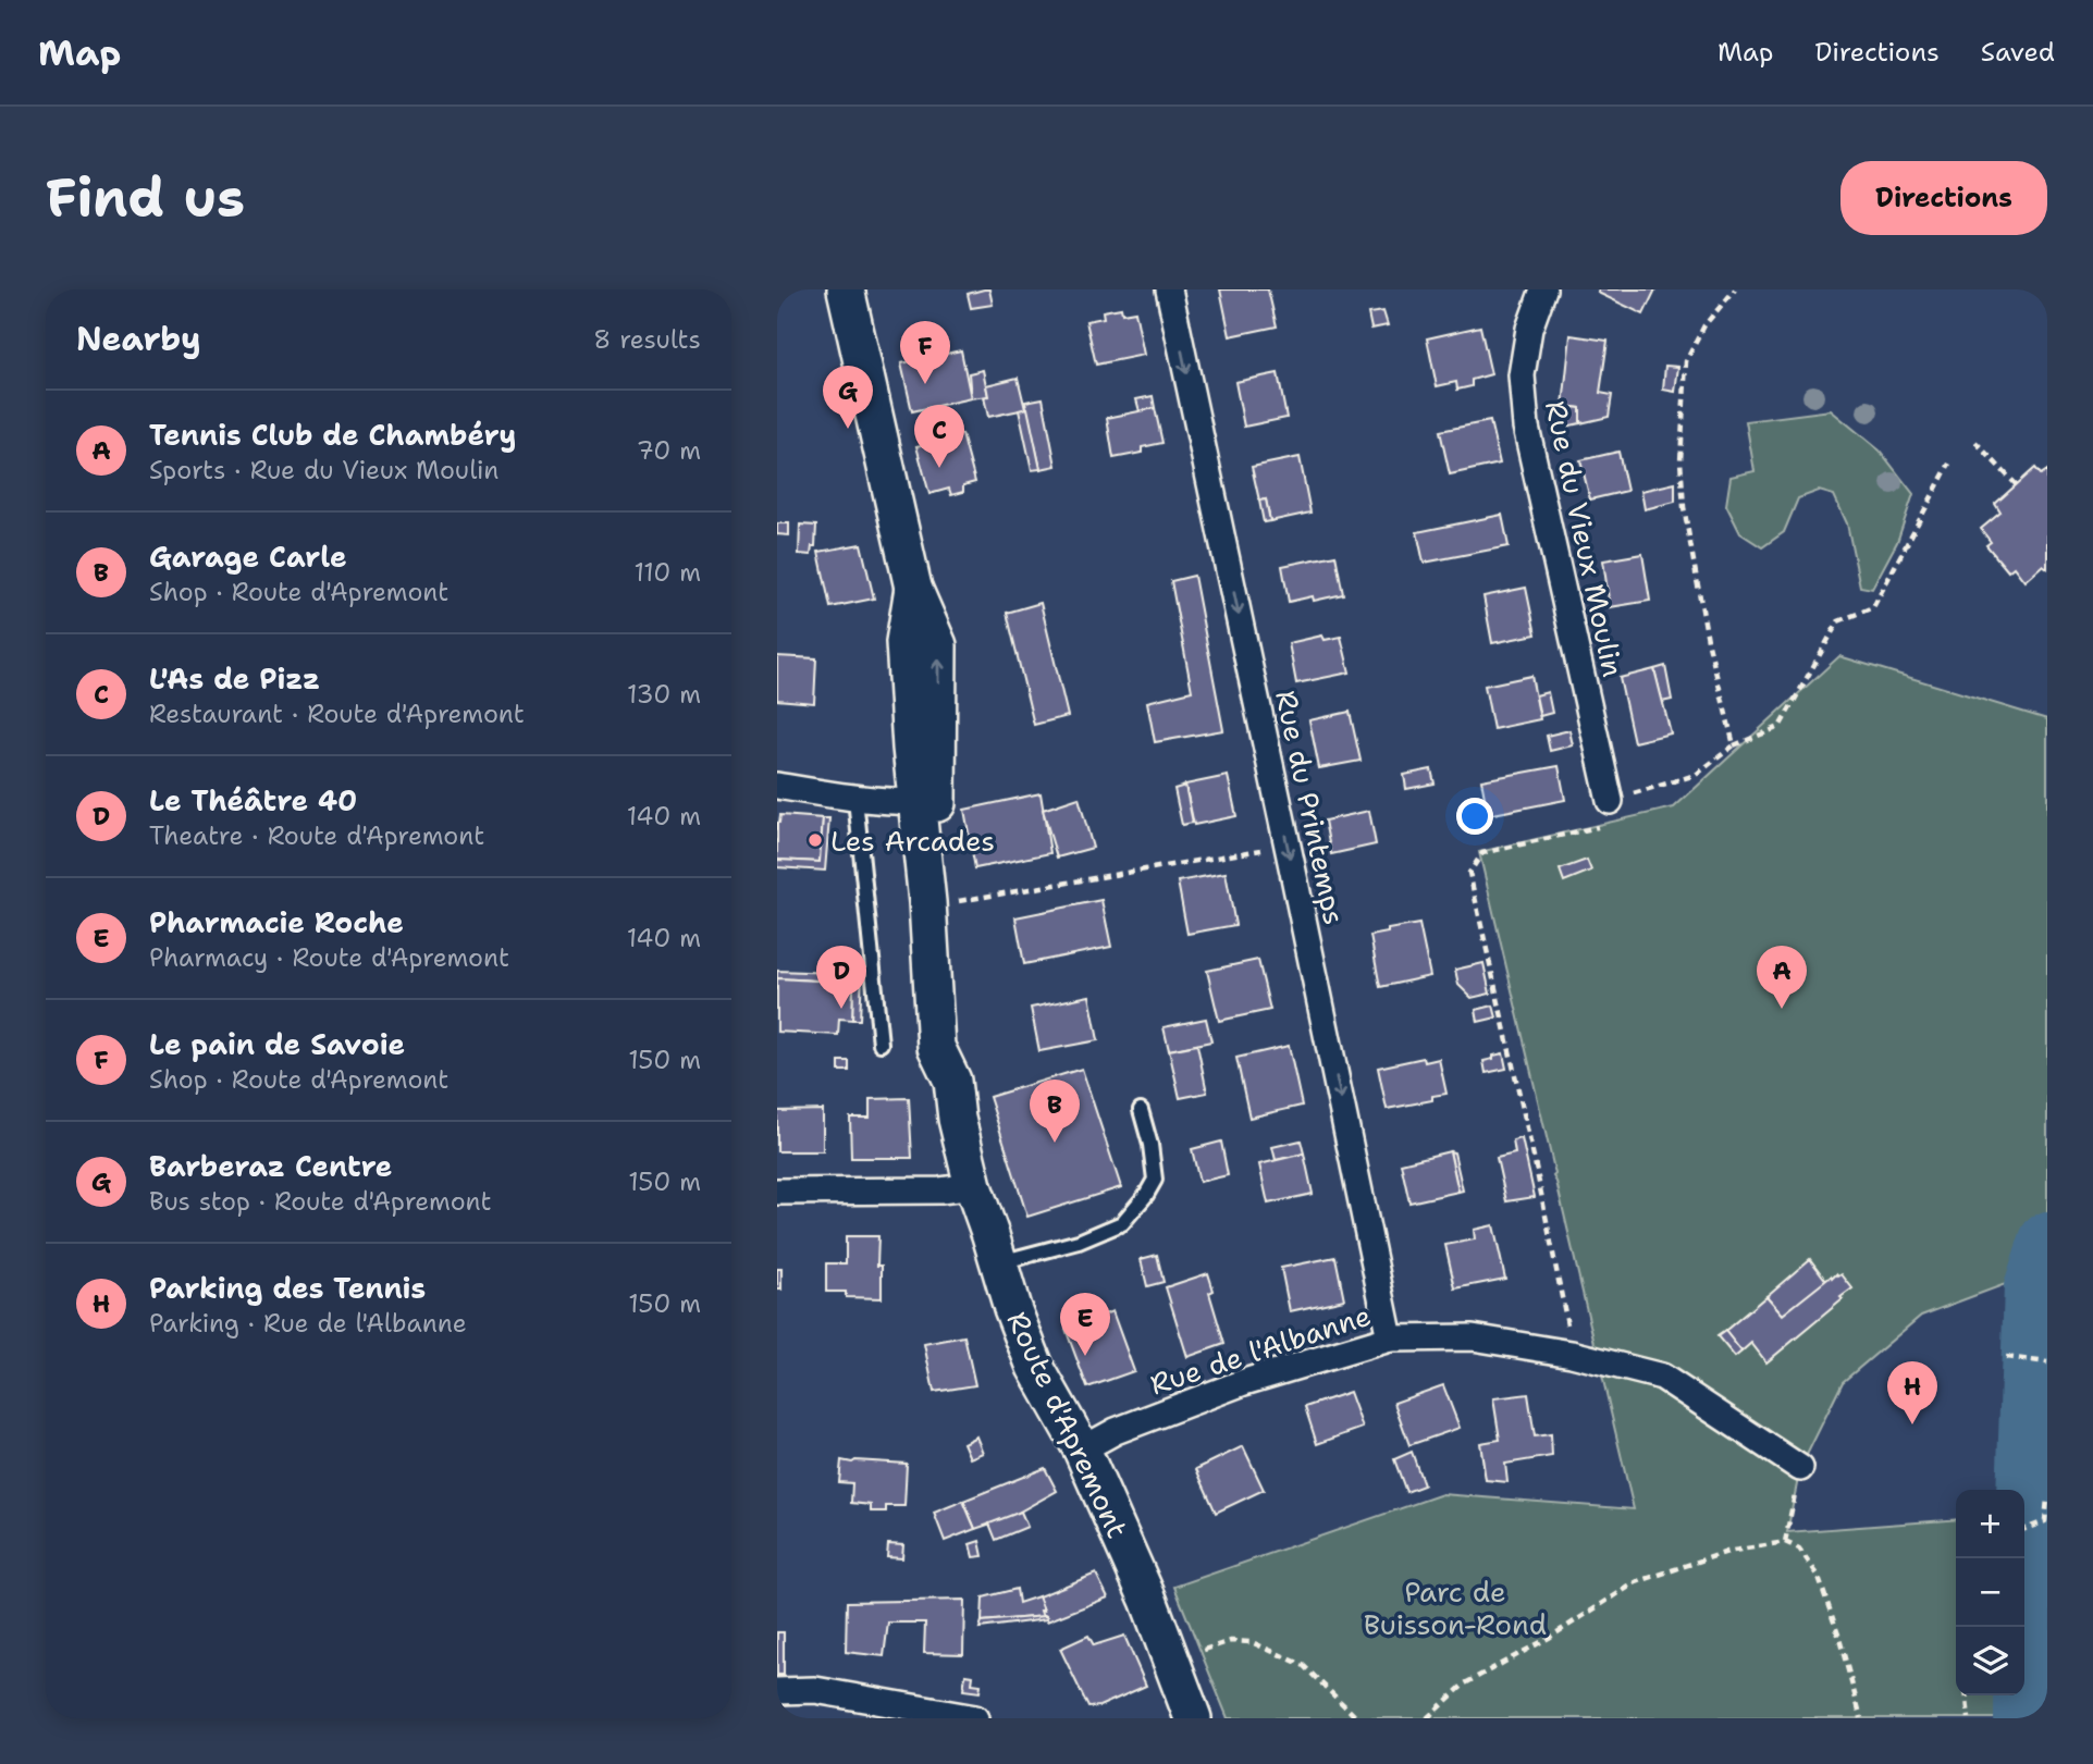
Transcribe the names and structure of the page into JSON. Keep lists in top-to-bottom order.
{
  "streets": {
    "main road": ["Route d'Apremont"],
    "street": ["Rue du Vieux Moulin", "Rue du Printemps", "Rue de l'Albanne"]
  },
  "crossings": [
    ["Rue du Printemps", "Rue de l'Albanne"],
    ["Rue de l'Albanne", "Route d'Apremont"]
  ],
  "one_way": ["Rue du Printemps"],
  "parks": ["Parc de Buisson-Rond"],
  "places": ["Les Arcades"],
  "page": {
    "header": "Map",
    "nav": ["Map", "Directions", "Saved"],
    "buttons": "Directions",
    "title": "Find us",
    "heading": ["Nearby", "8 results"],
    "pins": [
      "F",
      "G",
      "C",
      "A",
      "D",
      "B",
      "E",
      "H"
    ],
    "list": [
      {
        "mark": "A",
        "name": "Tennis Club de Chambéry",
        "note": "Sports · Rue du Vieux Moulin",
        "value": "70 m"
      },
      {
        "mark": "B",
        "name": "Garage Carle",
        "note": "Shop · Route d'Apremont",
        "value": "110 m"
      },
      {
        "mark": "C",
        "name": "L'As de Pizz",
        "note": "Restaurant · Route d'Apremont",
        "value": "130 m"
      },
      {
        "mark": "D",
        "name": "Le Théâtre 40",
        "note": "Theatre · Route d'Apremont",
        "value": "140 m"
      },
      {
        "mark": "E",
        "name": "Pharmacie Roche",
        "note": "Pharmacy · Route d'Apremont",
        "value": "140 m"
      },
      {
        "mark": "F",
        "name": "Le pain de Savoie",
        "note": "Shop · Route d'Apremont",
        "value": "150 m"
      },
      {
        "mark": "G",
        "name": "Barberaz Centre",
        "note": "Bus stop · Route d'Apremont",
        "value": "150 m"
      },
      {
        "mark": "H",
        "name": "Parking des Tennis",
        "note": "Parking · Rue de l'Albanne",
        "value": "150 m"
      }
    ],
    "map_buttons": ["+", "−"]
  }
}
